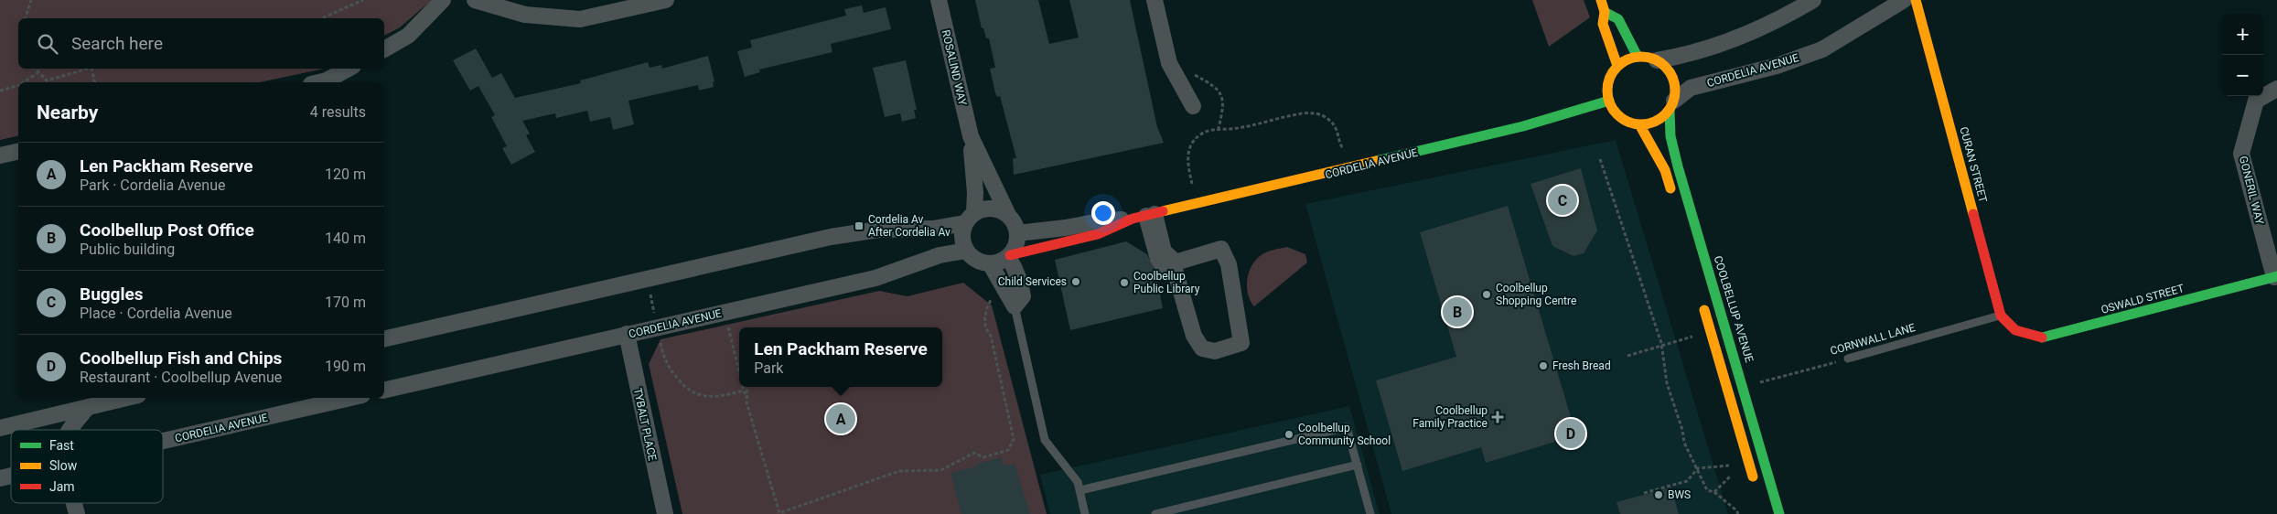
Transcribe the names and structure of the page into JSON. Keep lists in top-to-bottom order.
{
  "streets": {
    "street": [
      "ROSALIND WAY",
      "CORDELIA AVENUE",
      "CURAN STREET",
      "GONERIL WAY",
      "OSWALD STREET",
      "COOLBELLUP AVENUE",
      "TYBALT PLACE"
    ],
    "lane": ["CORNWALL LANE"]
  },
  "crossings": [
    ["CORDELIA AVENUE", "COOLBELLUP AVENUE"],
    ["CORDELIA AVENUE", "TYBALT PLACE"],
    ["CURAN STREET", "OSWALD STREET"],
    ["CURAN STREET", "CORNWALL LANE"],
    ["GONERIL WAY", "OSWALD STREET"]
  ],
  "places": {
    "transit": ["Cordelia Av After Cordelia Av"],
    "other": [
      "Child Services",
      "Coolbellup Public Library",
      "Coolbellup Shopping Centre",
      "Fresh Bread",
      "Coolbellup Community School",
      "BWS"
    ],
    "health": ["Coolbellup Family Practice"]
  },
  "legend": ["Fast", "Slow", "Jam"],
  "page": {
    "map_buttons": ["+", "−"],
    "search": "Search here",
    "heading": ["Nearby", "4 results"],
    "list": [
      {
        "mark": "A",
        "name": "Len Packham Reserve",
        "note": "Park · Cordelia Avenue",
        "value": "120 m"
      },
      {
        "mark": "B",
        "name": "Coolbellup Post Office",
        "note": "Public building",
        "value": "140 m"
      },
      {
        "mark": "C",
        "name": "Buggles",
        "note": "Place · Cordelia Avenue",
        "value": "170 m"
      },
      {
        "mark": "D",
        "name": "Coolbellup Fish and Chips",
        "note": "Restaurant · Coolbellup Avenue",
        "value": "190 m"
      }
    ],
    "pins": [
      "C",
      "B",
      "A",
      "D"
    ],
    "popup": ["Len Packham Reserve", "Park"]
  }
}
